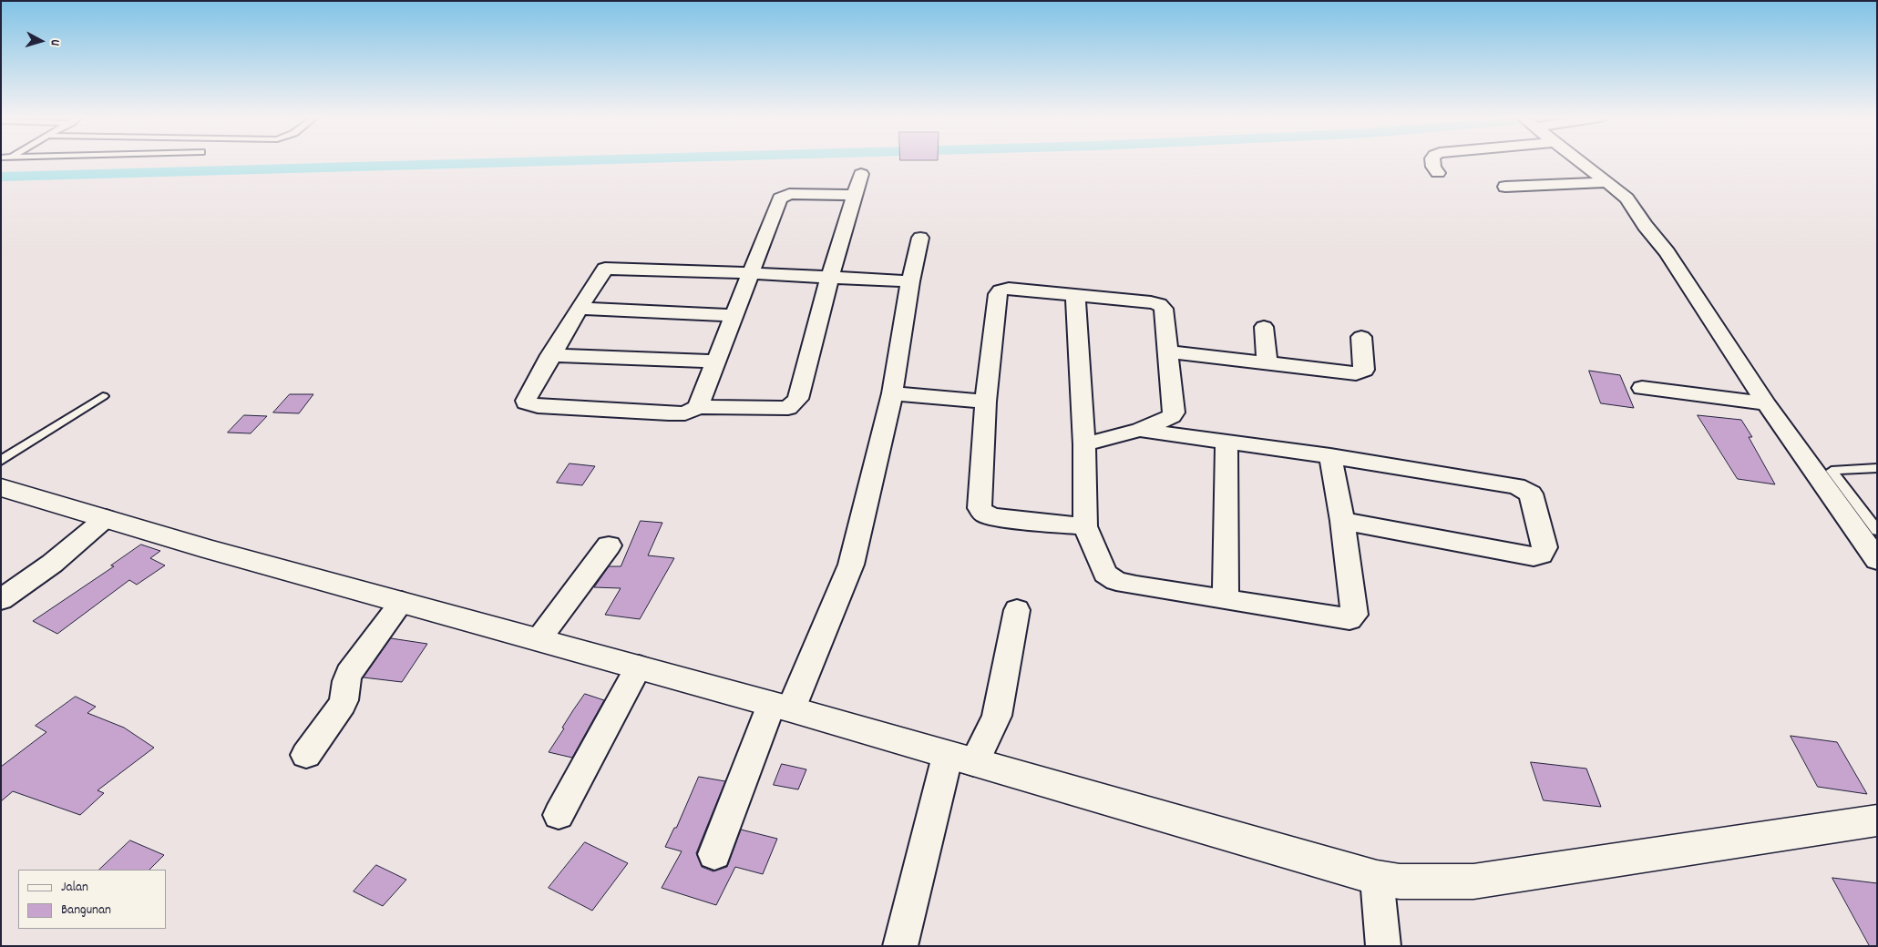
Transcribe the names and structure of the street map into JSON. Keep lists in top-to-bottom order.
{
  "legend": ["Jalan", "Bangunan"],
  "north": "right"
}
